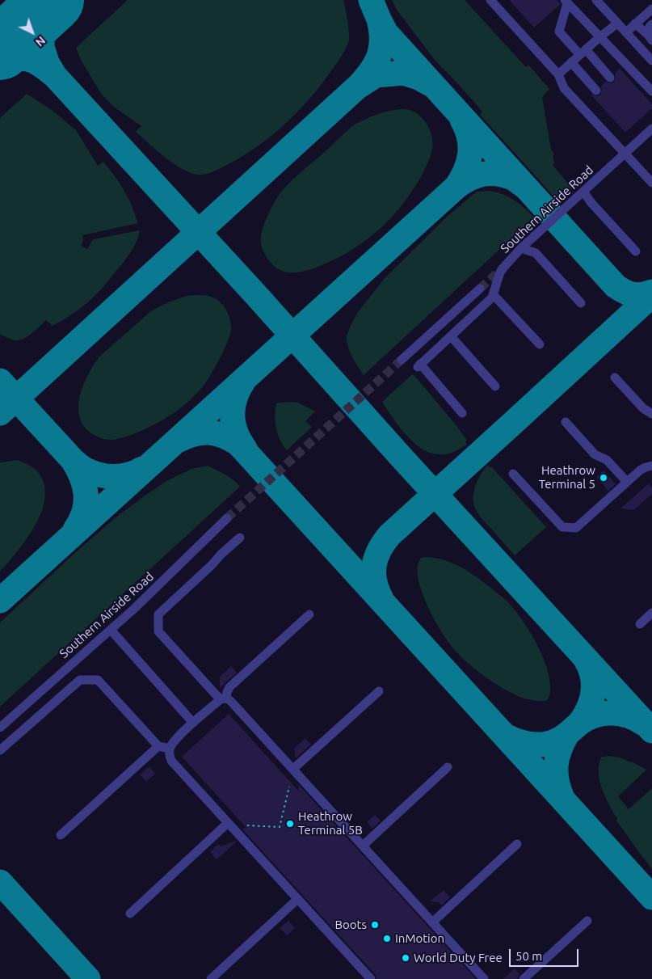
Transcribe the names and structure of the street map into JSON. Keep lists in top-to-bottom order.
{
  "streets": {
    "street": ["Southern Airside Road"]
  },
  "places": [
    "Heathrow Terminal 5",
    "Heathrow Terminal 5B",
    "Boots",
    "InMotion",
    "World Duty Free"
  ],
  "scale_bar": "50 m",
  "north": "bottom right"
}
